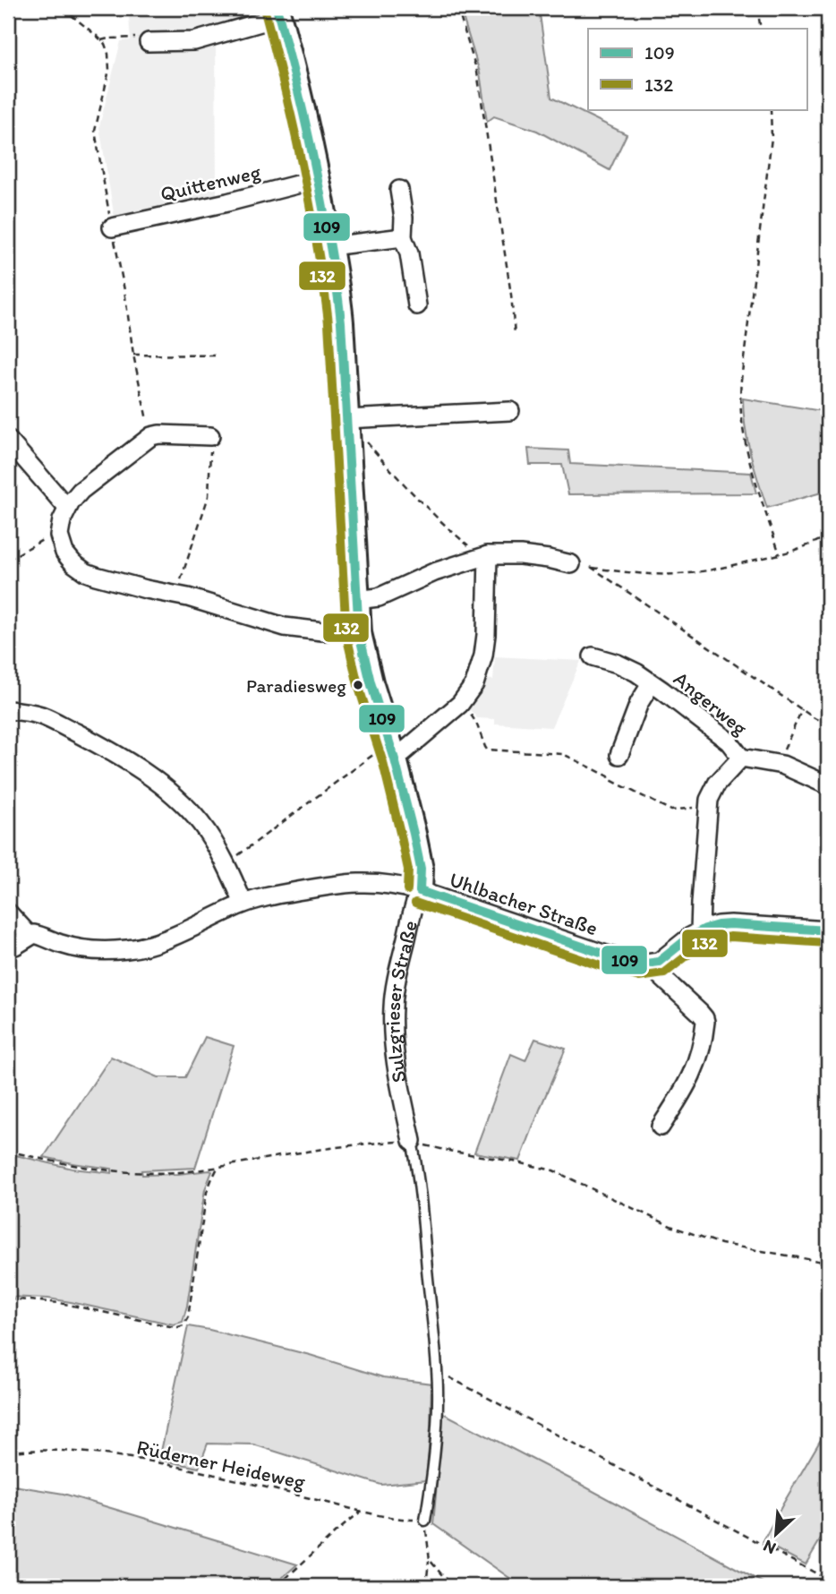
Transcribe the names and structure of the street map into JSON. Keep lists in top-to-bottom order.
{
  "streets": {
    "street": [
      "Quittenweg",
      "Angerweg",
      "Uhlbacher Straße",
      "Sulzgrieser Straße"
    ],
    "path": ["Rüderner Heideweg"]
  },
  "crossings": [
    ["Quittenweg", "Sulzgrieser Straße"],
    ["Uhlbacher Straße", "Sulzgrieser Straße"],
    ["Sulzgrieser Straße", "Rüderner Heideweg"]
  ],
  "places": ["Paradiesweg"],
  "lines": ["transit line 109", "transit line 132"],
  "legend": ["109", "132"],
  "north": "bottom left"
}
